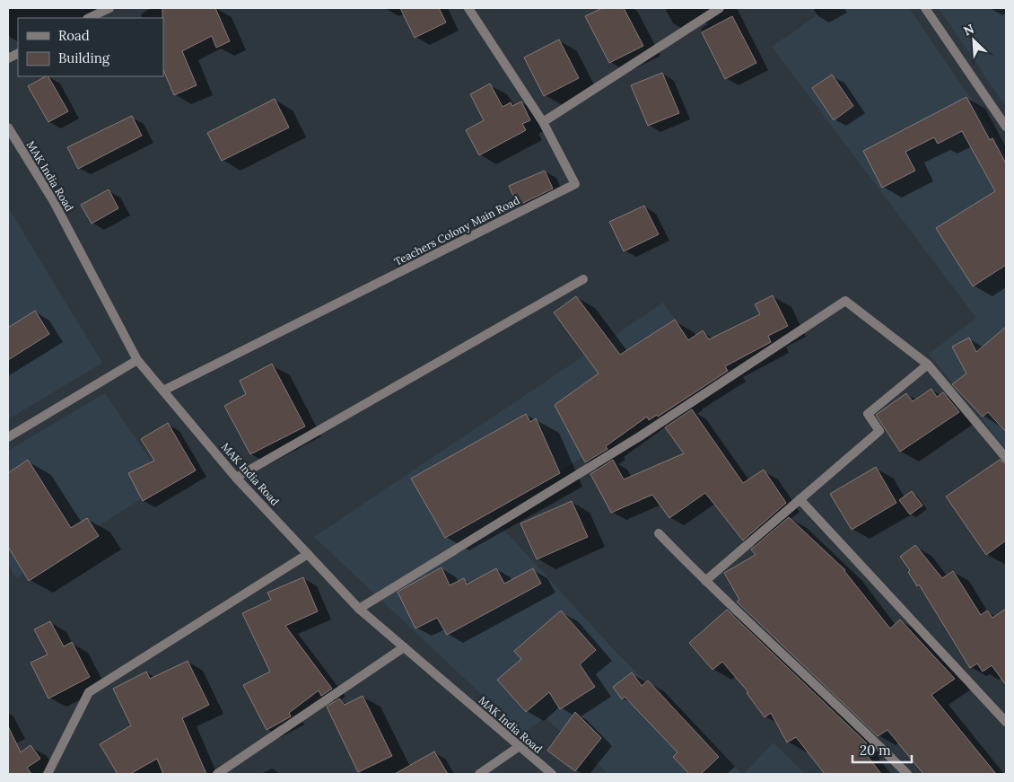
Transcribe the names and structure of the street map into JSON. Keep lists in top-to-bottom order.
{
  "streets": {
    "street": ["MAK India Road", "Teachers Colony Main Road"]
  },
  "crossings": [
    ["MAK India Road", "Teachers Colony Main Road"]
  ],
  "legend": ["Road", "Building"],
  "scale_bar": "20 m",
  "north": "top left"
}
